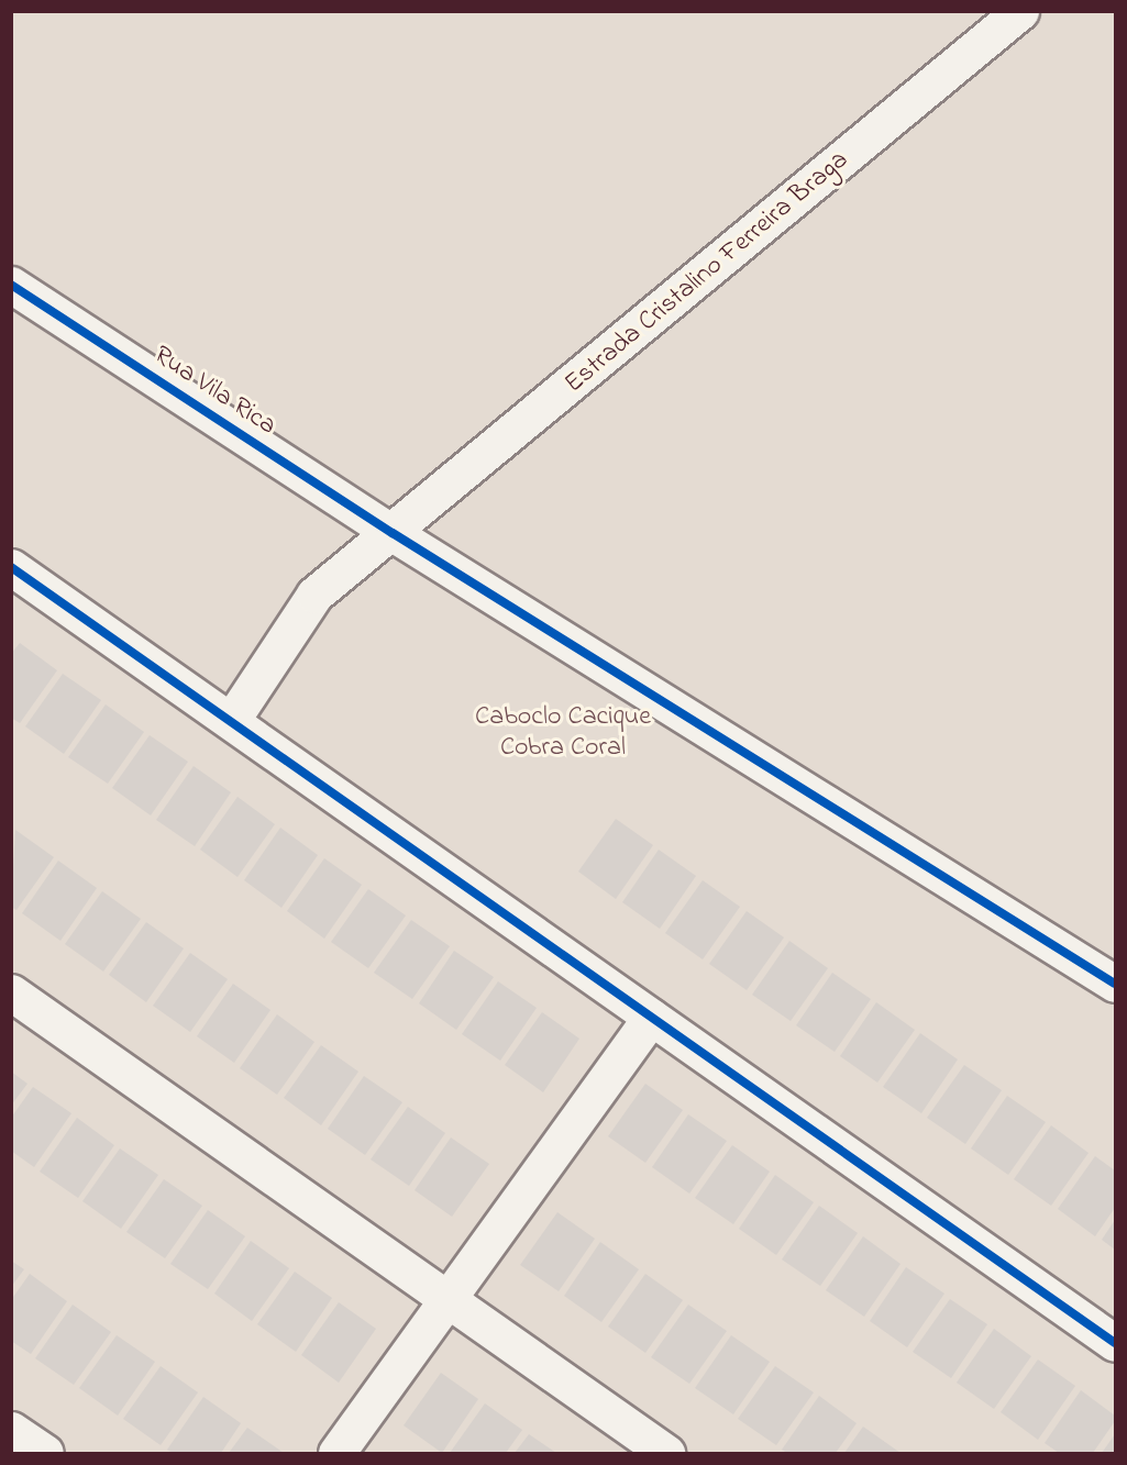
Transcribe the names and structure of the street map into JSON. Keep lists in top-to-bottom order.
{
  "streets": {
    "street": ["Estrada Cristalino Ferreira Braga", "Rua Vila Rica"]
  },
  "crossings": [
    ["Estrada Cristalino Ferreira Braga", "Rua Vila Rica"]
  ],
  "parks": ["Caboclo Cacique Cobra Coral"]
}
